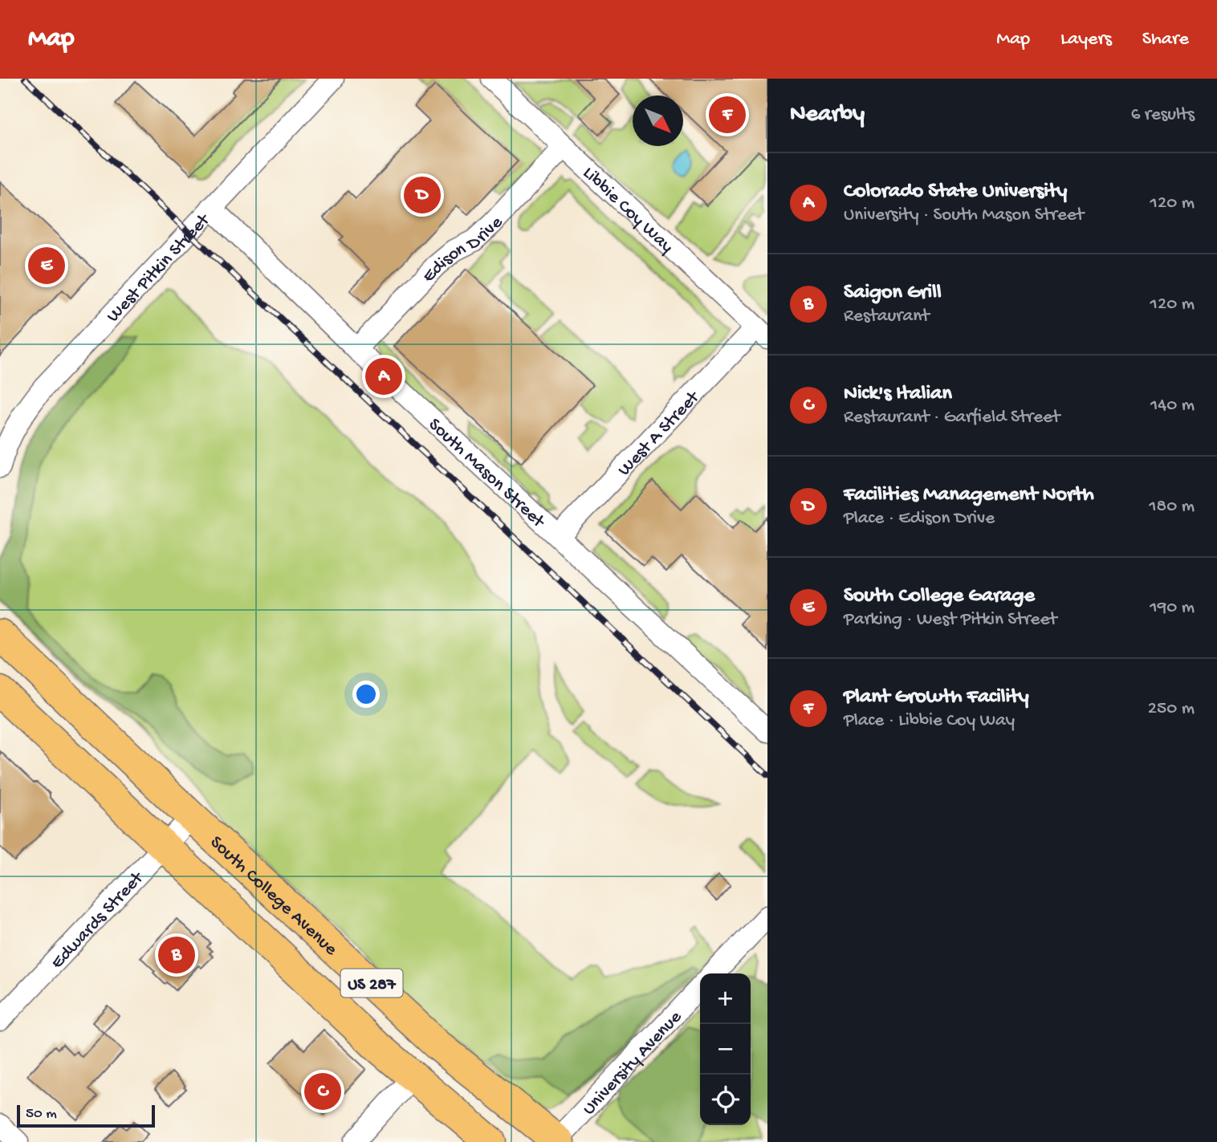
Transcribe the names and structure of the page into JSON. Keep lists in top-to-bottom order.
{
  "streets": {
    "highway": ["South College Avenue", "US 287"],
    "street": [
      "Libbie Coy Way",
      "Edison Drive",
      "West Pitkin Street",
      "West A Street",
      "South Mason Street",
      "Edwards Street",
      "University Avenue"
    ]
  },
  "crossings": [
    ["Libbie Coy Way", "Edison Drive"],
    ["Libbie Coy Way", "West A Street"],
    ["Edison Drive", "South Mason Street"],
    ["West Pitkin Street", "South Mason Street"],
    ["West A Street", "South Mason Street"],
    ["South College Avenue", "Edwards Street"],
    ["South College Avenue", "University Avenue"],
    ["Edwards Street", "US 287"]
  ],
  "scale_bar": "50 m",
  "north": "bottom right",
  "page": {
    "header": "Map",
    "nav": ["Map", "Layers", "Share"],
    "heading": ["Nearby", "6 results"],
    "pins": [
      "F",
      "D",
      "E",
      "A",
      "B",
      "C"
    ],
    "list": [
      {
        "mark": "A",
        "name": "Colorado State University",
        "note": "University · South Mason Street",
        "value": "120 m"
      },
      {
        "mark": "B",
        "name": "Saigon Grill",
        "note": "Restaurant",
        "value": "120 m"
      },
      {
        "mark": "C",
        "name": "Nick's Italian",
        "note": "Restaurant · Garfield Street",
        "value": "140 m"
      },
      {
        "mark": "D",
        "name": "Facilities Management North",
        "note": "Place · Edison Drive",
        "value": "180 m"
      },
      {
        "mark": "E",
        "name": "South College Garage",
        "note": "Parking · West Pitkin Street",
        "value": "190 m"
      },
      {
        "mark": "F",
        "name": "Plant Growth Facility",
        "note": "Place · Libbie Coy Way",
        "value": "250 m"
      }
    ],
    "map_buttons": ["+", "−"],
    "scale": "50 m"
  }
}
